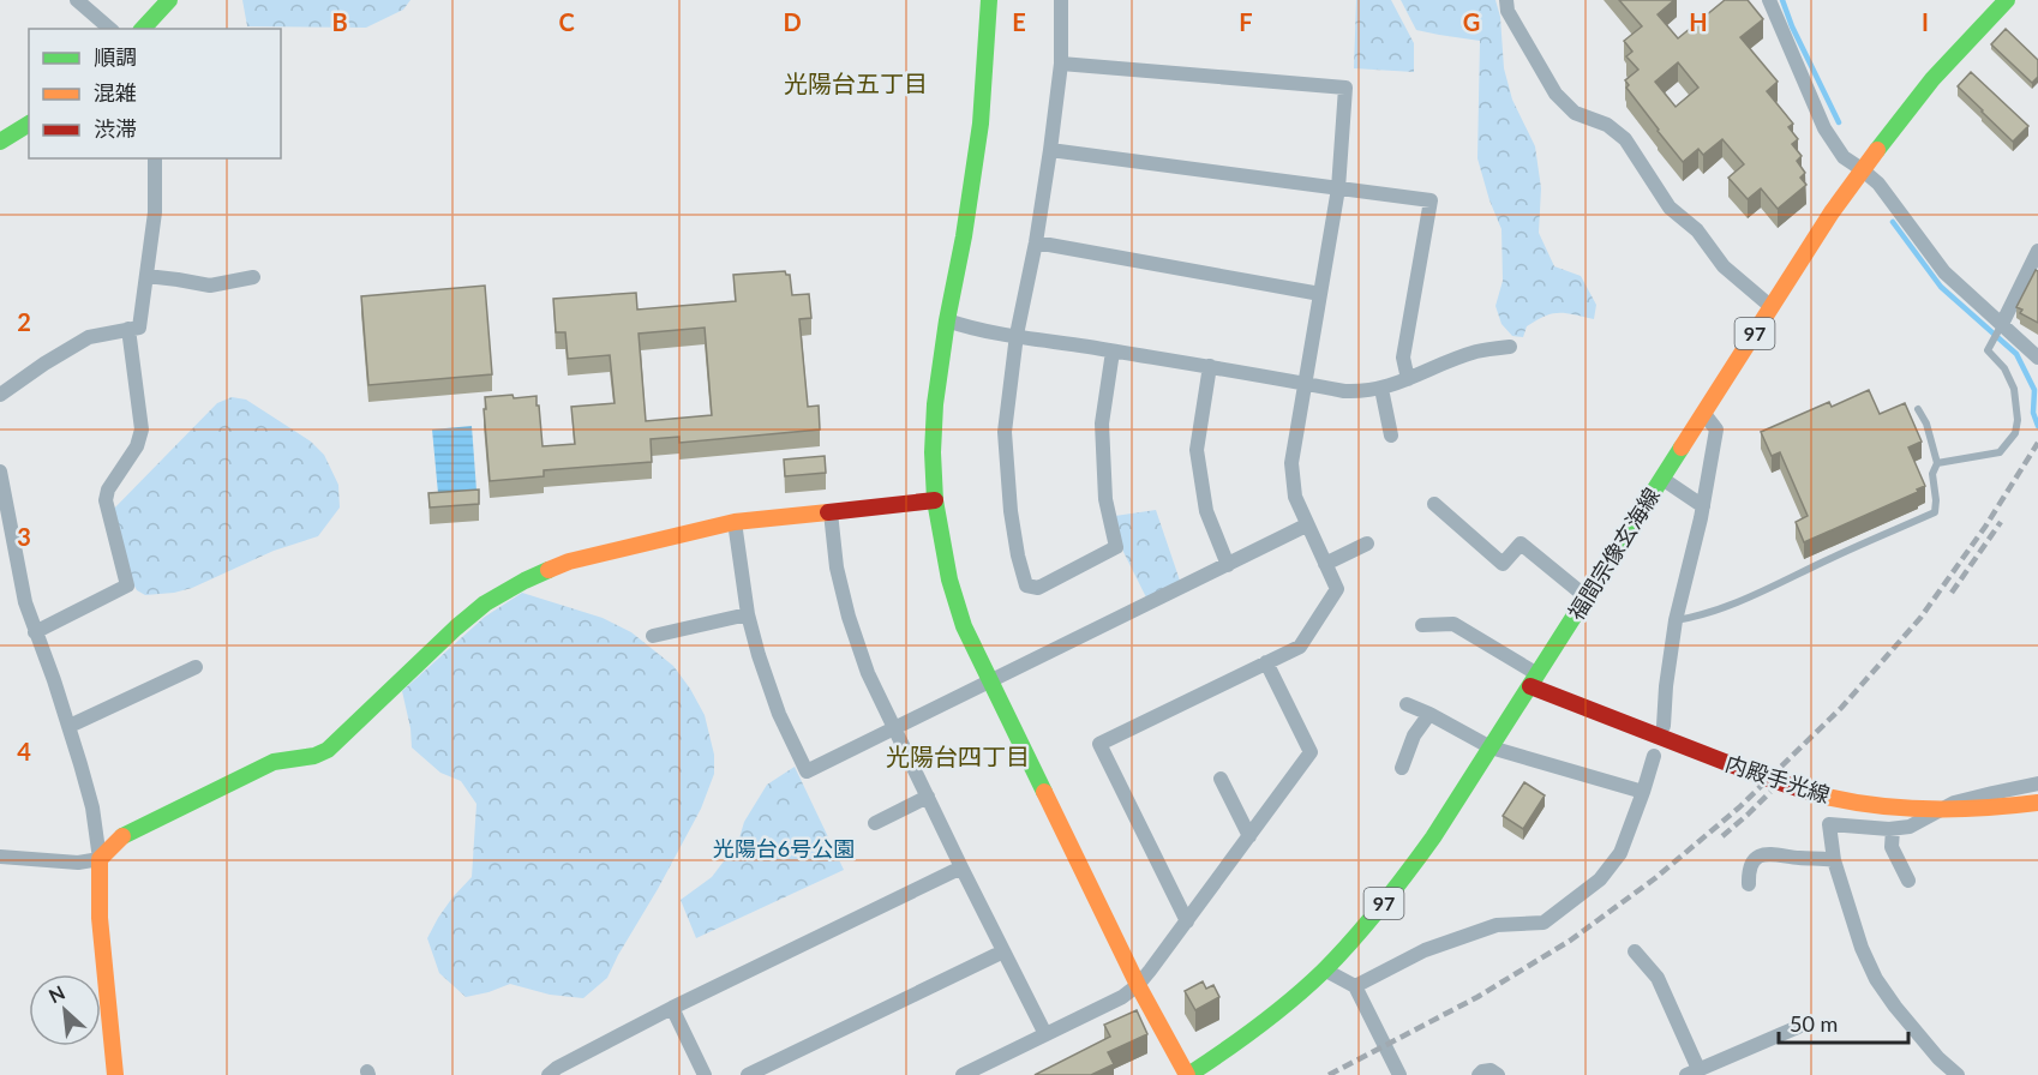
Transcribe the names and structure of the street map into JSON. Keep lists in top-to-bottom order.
{
  "streets": {
    "street": ["97", "福間宗像玄海線", "内殿手光線"]
  },
  "crossings": [
    ["福間宗像玄海線", "内殿手光線"]
  ],
  "districts": ["光陽台五丁目", "光陽台四丁目"],
  "parks": ["光陽台6号公園"],
  "legend": ["順調", "混雑", "渋滞"],
  "scale_bar": "50 m",
  "north": "top left",
  "grid": {
    "columns": [
      "B",
      "C",
      "D",
      "E",
      "F",
      "G",
      "H",
      "I"
    ],
    "rows": ["2", "3", "4"]
  }
}
